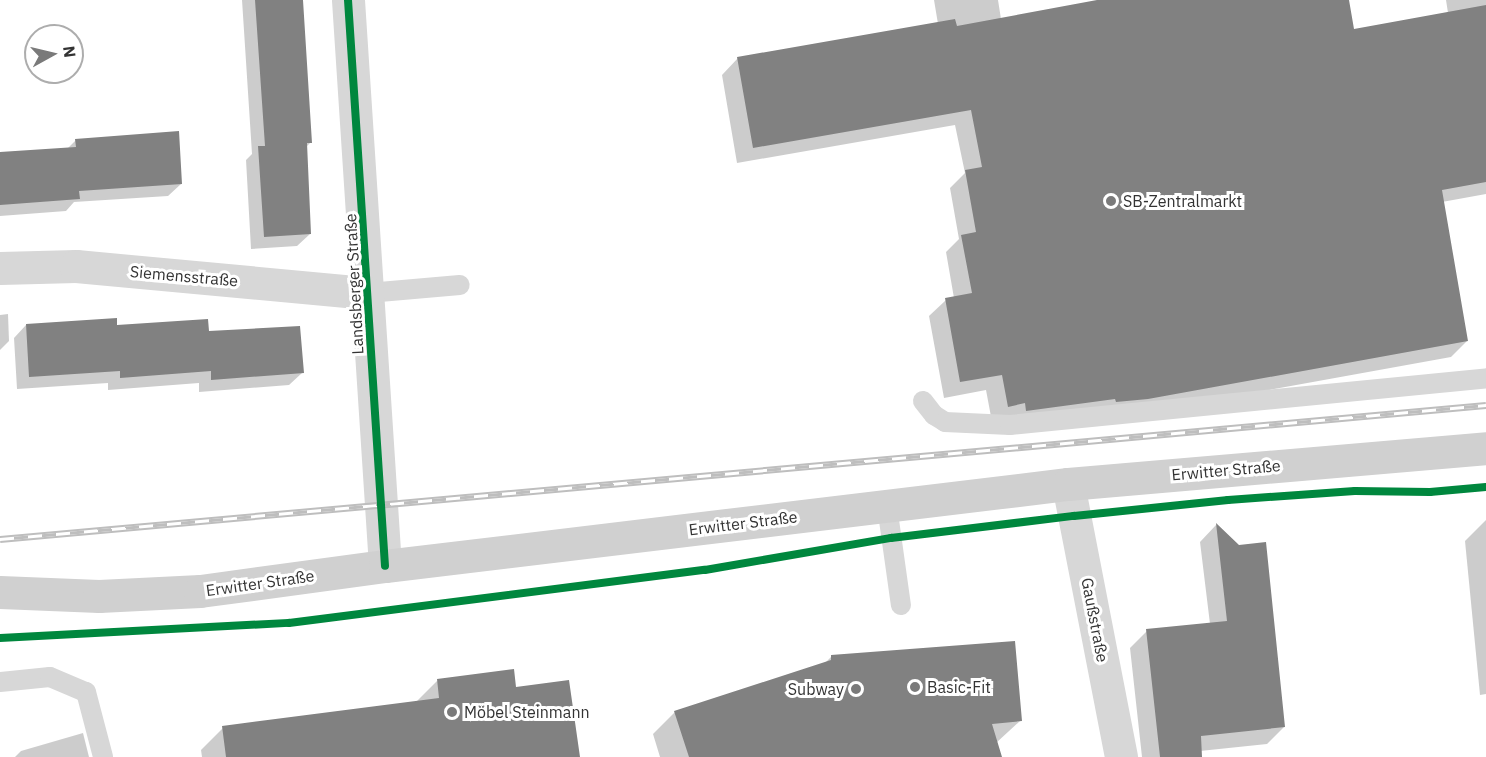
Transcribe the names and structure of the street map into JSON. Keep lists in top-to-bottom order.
{
  "streets": {
    "main road": ["Erwitter Straße"],
    "street": ["Siemensstraße", "Landsberger Straße", "Gaußstraße"]
  },
  "crossings": [
    ["Siemensstraße", "Landsberger Straße"],
    ["Landsberger Straße", "Erwitter Straße"],
    ["Erwitter Straße", "Gaußstraße"]
  ],
  "places": [
    "SB-Zentralmarkt",
    "Basic-Fit",
    "Subway",
    "Möbel Steinmann"
  ],
  "north": "right"
}
